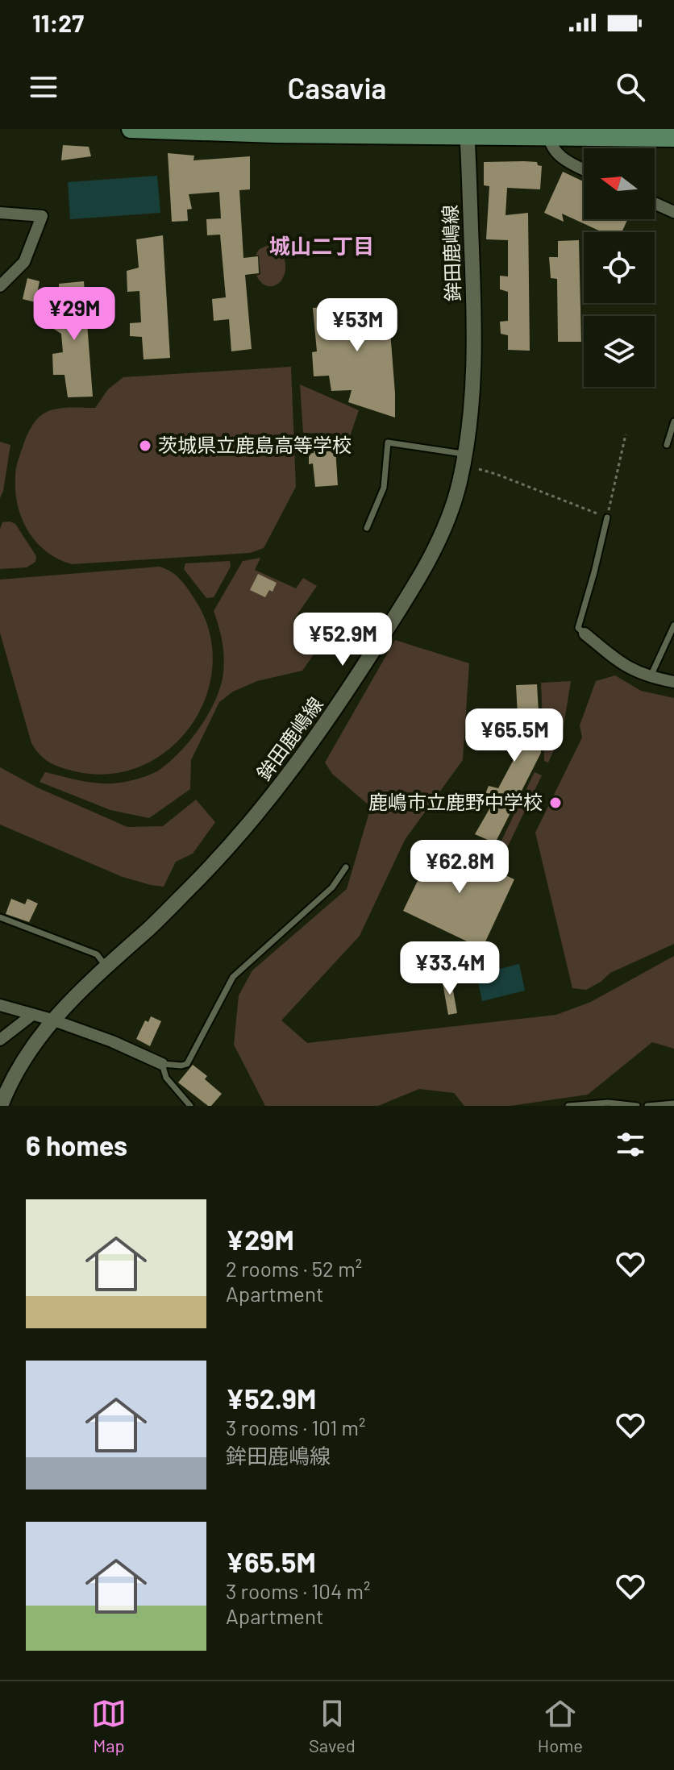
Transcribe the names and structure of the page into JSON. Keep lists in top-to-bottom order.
{
  "streets": {
    "main road": ["鉾田鹿嶋線"]
  },
  "districts": ["城山二丁目"],
  "places": ["茨城県立鹿島高等学校", "鹿嶋市立鹿野中学校"],
  "north": "left",
  "page": {
    "status": "11:27",
    "header": "Casavia",
    "price": [
      "¥29M",
      "¥53M",
      "¥52.9M",
      "¥65.5M",
      "¥62.8M",
      "¥33.4M"
    ],
    "heading": "6 homes",
    "list": [
      {
        "name": "¥29M",
        "note": "2 rooms · 52 m² · Apartment"
      },
      {
        "name": "¥52.9M",
        "note": "3 rooms · 101 m² · 鉾田鹿嶋線"
      },
      {
        "name": "¥65.5M",
        "note": "3 rooms · 104 m² · Apartment"
      }
    ],
    "tabs": ["Map", "Saved", "Home"]
  }
}
